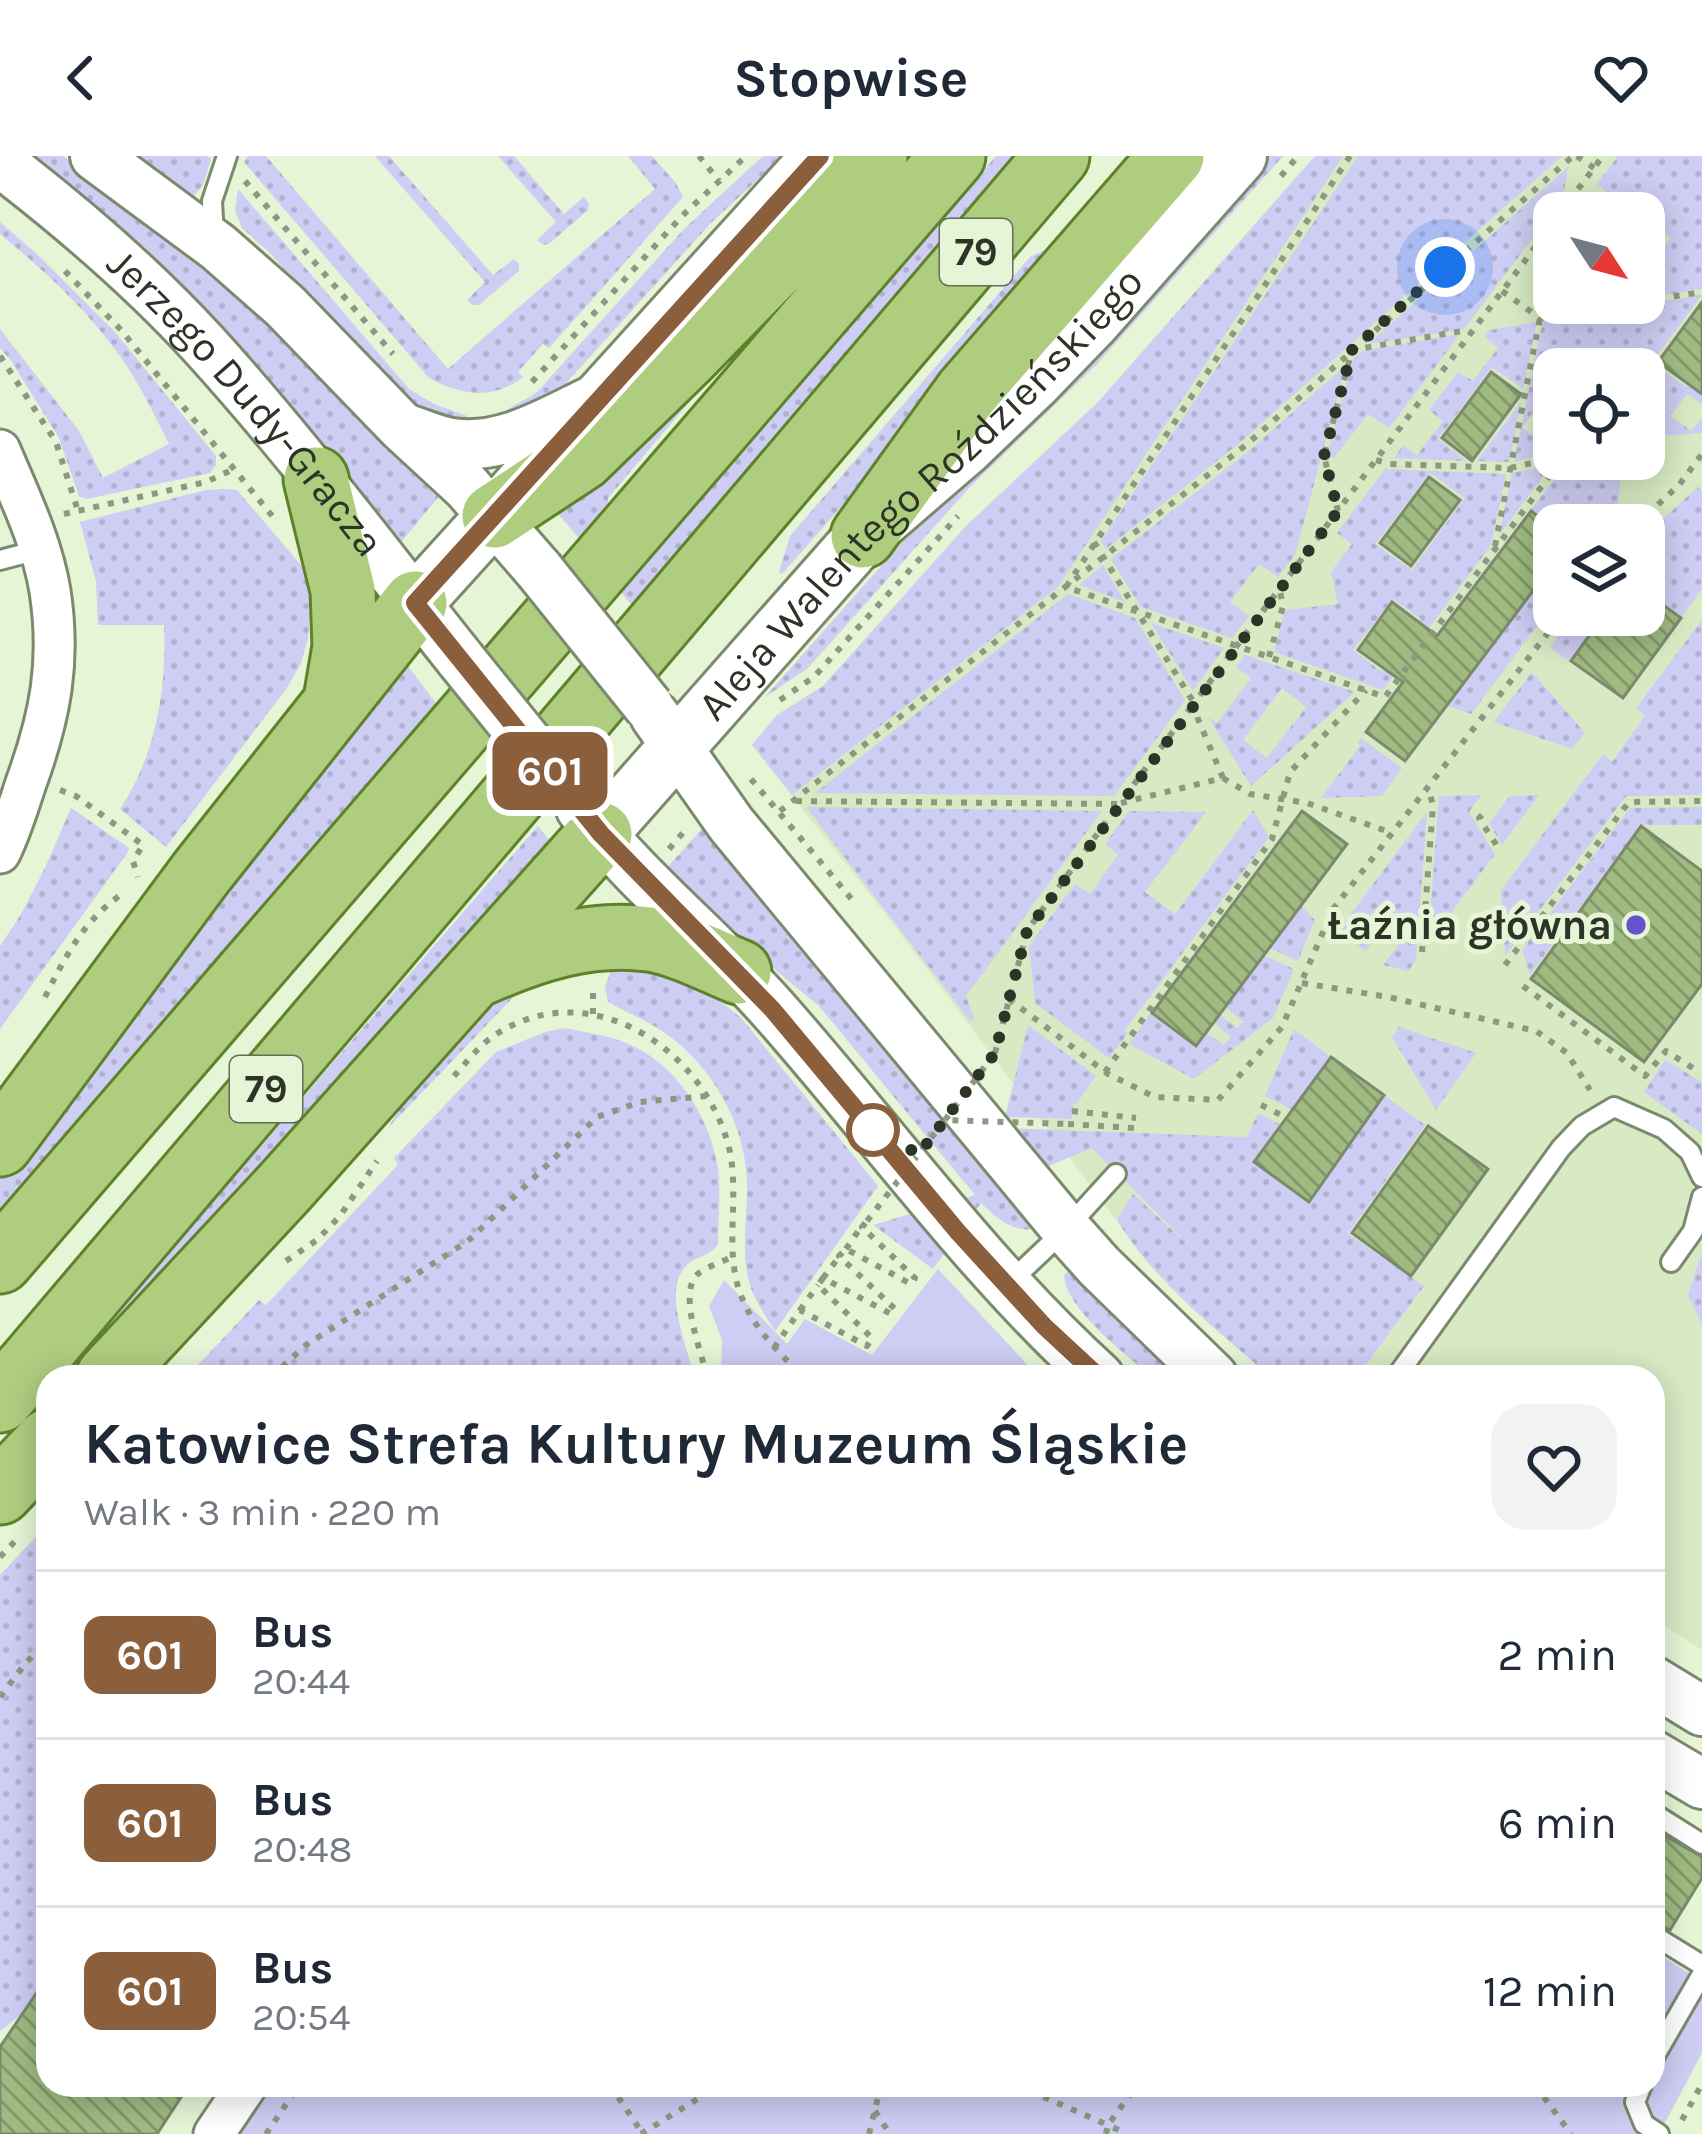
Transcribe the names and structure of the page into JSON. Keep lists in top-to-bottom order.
{
  "streets": {
    "main road": ["79", "Aleja Walentego Roździeńskiego"],
    "street": ["Jerzego Dudy-Gracza"]
  },
  "crossings": [
    ["Jerzego Dudy-Gracza", "Aleja Walentego Roździeńskiego"]
  ],
  "places": ["Łaźnia główna"],
  "lines": ["bus line 601"],
  "north": "bottom right",
  "page": {
    "header": "Stopwise",
    "on_map": "601",
    "heading": ["Katowice Strefa Kultury Muzeum Śląskie", "Walk · 3 min · 220 m"],
    "list": [
      {
        "mark": "601",
        "name": "Bus",
        "note": "20:44",
        "value": "2 min"
      },
      {
        "mark": "601",
        "name": "Bus",
        "note": "20:48",
        "value": "6 min"
      },
      {
        "mark": "601",
        "name": "Bus",
        "note": "20:54",
        "value": "12 min"
      }
    ]
  }
}
